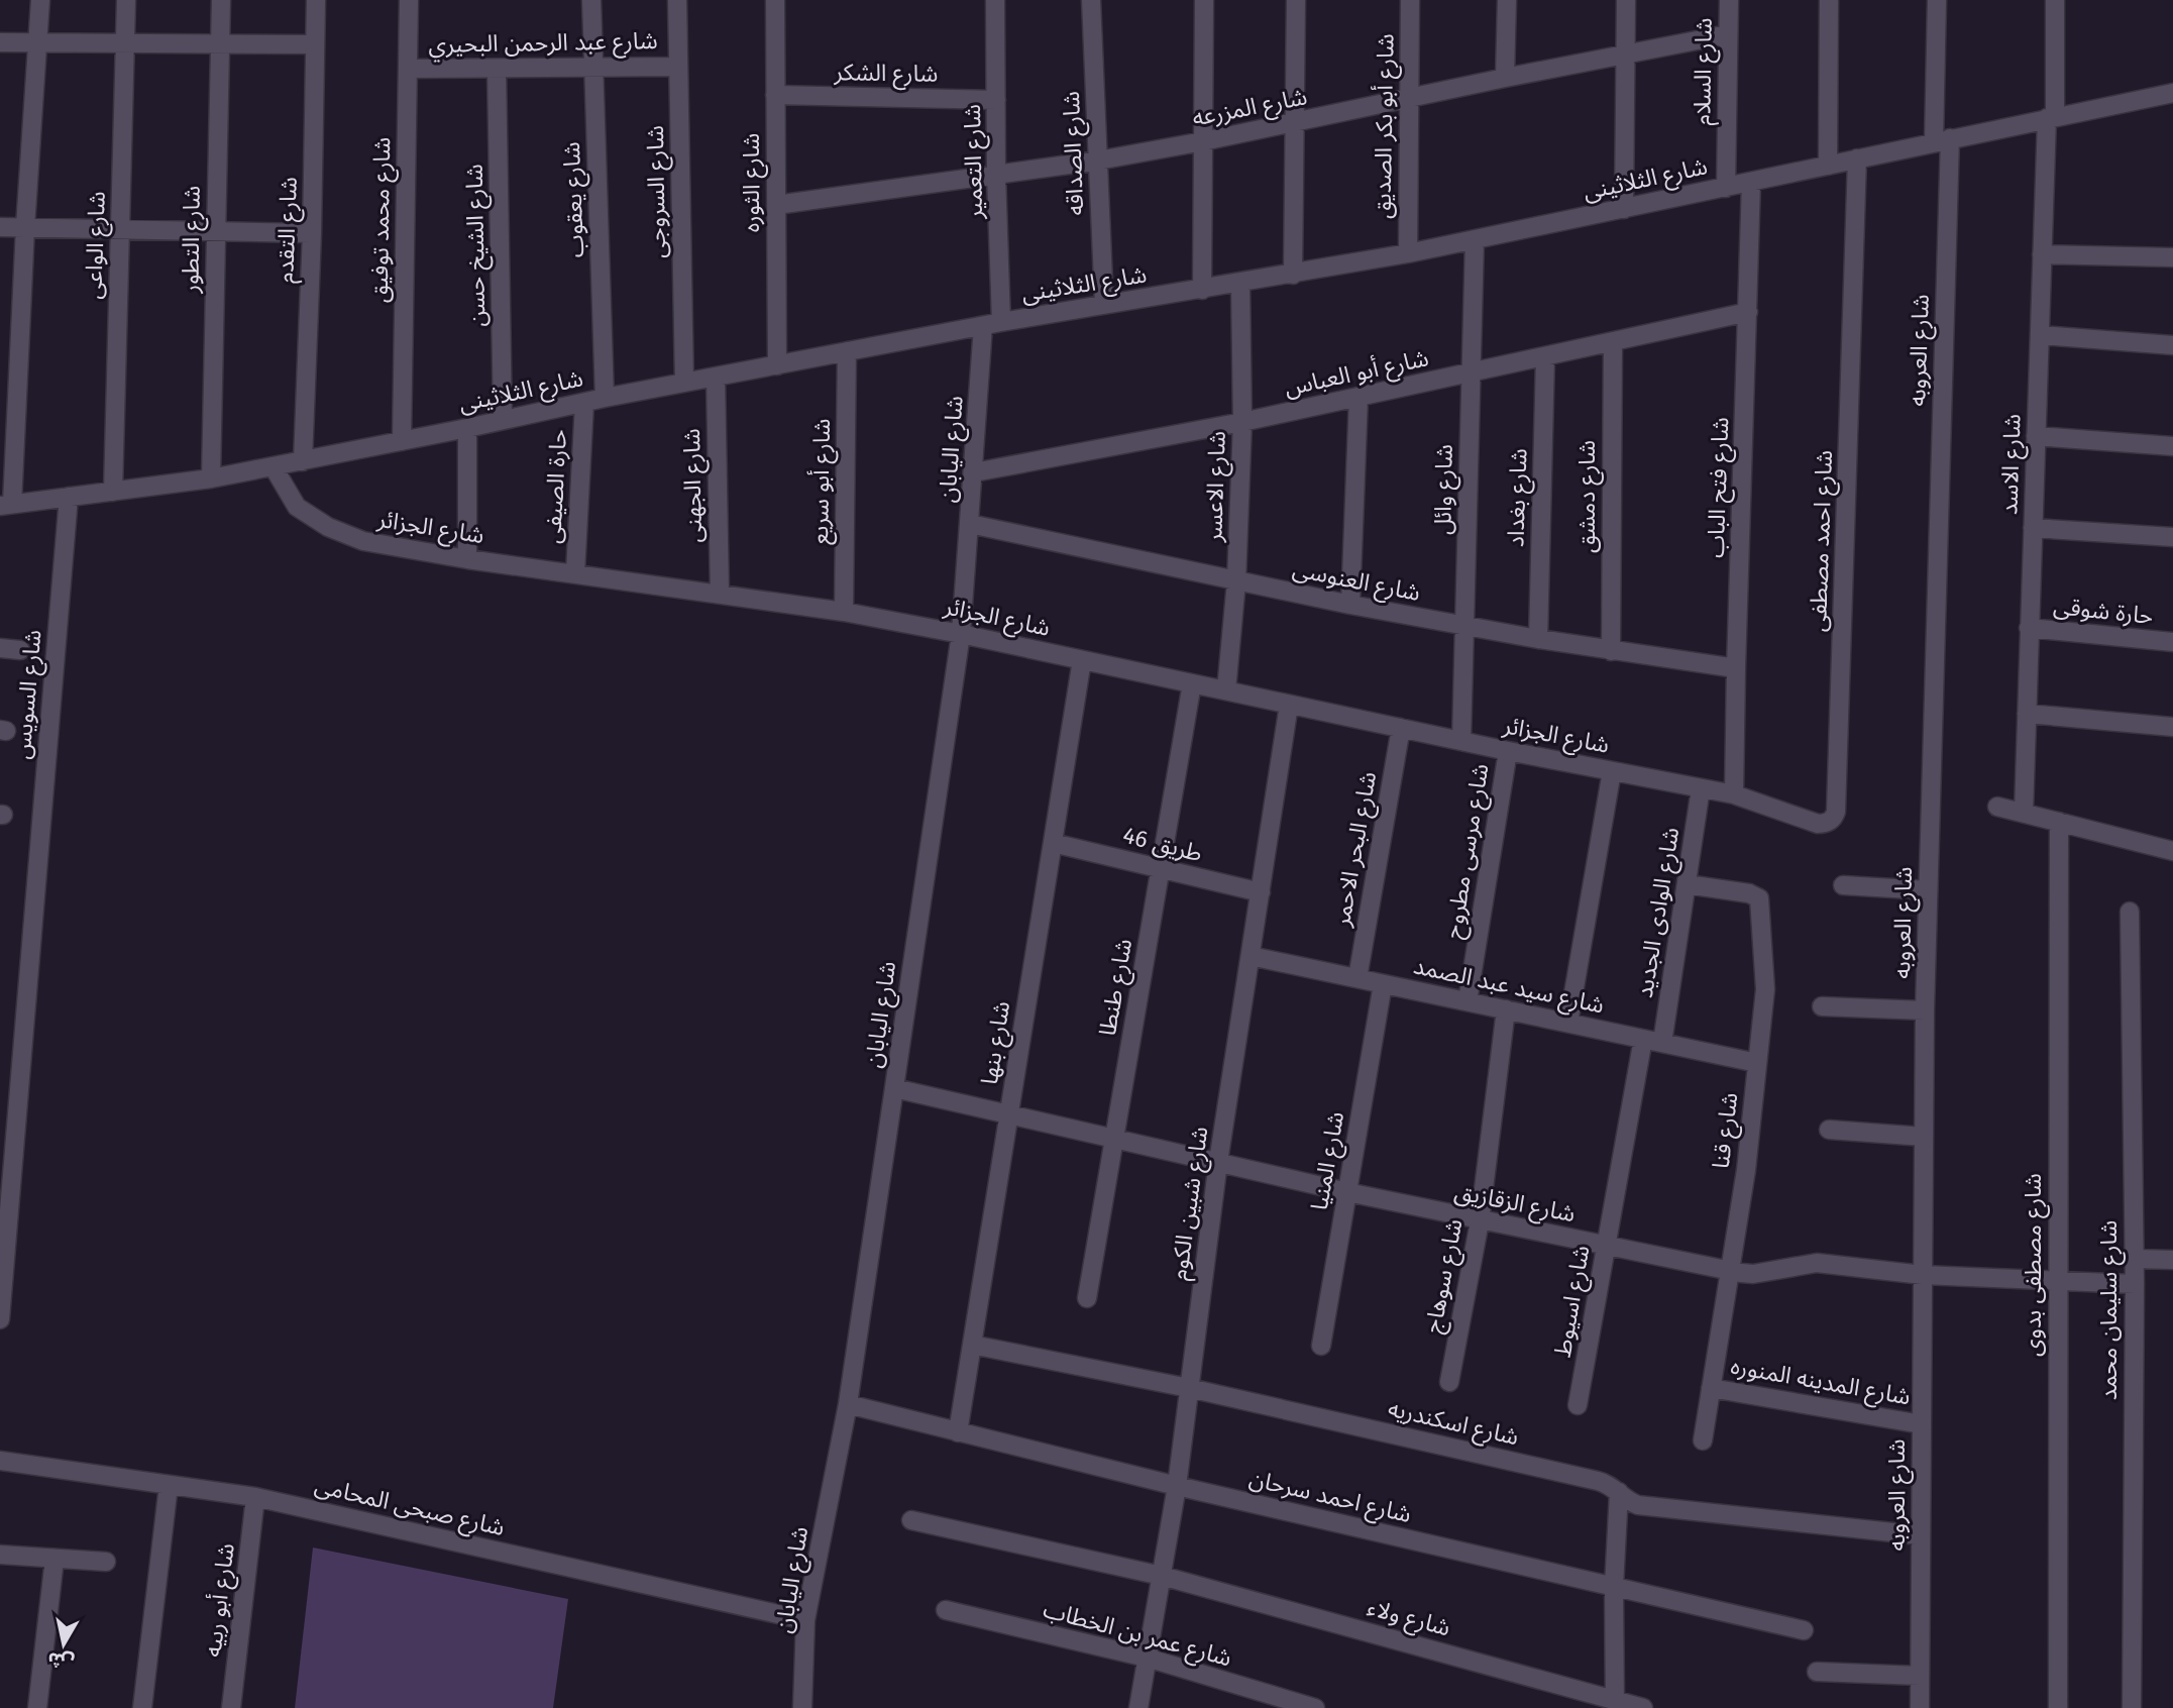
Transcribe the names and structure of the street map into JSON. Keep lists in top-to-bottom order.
{
  "streets": {
    "street": [
      "شارع عبد الرحمن البحيري",
      "شارع السلام",
      "شارع الشكر",
      "شارع المزرعه",
      "شارع أبو بكر الصديق",
      "شارع الصداقه",
      "شارع التعمير",
      "شارع الثلاثينى",
      "شارع الثوره",
      "شارع السروجى",
      "شارع يعقوب",
      "شارع محمد توفيق",
      "شارع التقدم",
      "شارع التطور",
      "شارع الواعى",
      "شارع الشيخ حسن",
      "شارع العروبه",
      "شارع أبو العباس",
      "شارع اليابان",
      "شارع الاسد",
      "شارع أبو سريع",
      "شارع الجهنى",
      "حارة الصيفى",
      "شارع الاعسر",
      "شارع فتح الباب",
      "شارع وائل",
      "شارع دمشق",
      "شارع بغداد",
      "شارع الجزائر",
      "شارع احمد مصطفى",
      "شارع العنوسى",
      "حارة شوقى",
      "شارع السويس",
      "طريق 46",
      "شارع البحر الاحمر",
      "شارع مرسى مطروح",
      "شارع الوادى الجديد",
      "شارع سيد عبد الصمد",
      "شارع طنطا",
      "شارع بنها",
      "شارع قنا",
      "شارع المنيا",
      "شارع الزقازيق",
      "شارع شبين الكوم",
      "شارع مصطفى بدوى",
      "شارع سوهاج",
      "شارع اسيوط",
      "شارع سليمان محمد",
      "شارع المدينه المنوره",
      "شارع اسكندريه",
      "شارع احمد سرحان",
      "شارع صبحى المحامى",
      "شارع أبو ربيه",
      "شارع ولاء",
      "شارع عمر بن الخطاب"
    ]
  },
  "crossings": [
    ["شارع عبد الرحمن البحيري", "شارع السروجى"],
    ["شارع عبد الرحمن البحيري", "شارع يعقوب"],
    ["شارع عبد الرحمن البحيري", "شارع محمد توفيق"],
    ["شارع عبد الرحمن البحيري", "شارع الشيخ حسن"],
    ["شارع السلام", "شارع المزرعه"],
    ["شارع السلام", "شارع الثلاثينى"],
    ["شارع الشكر", "شارع التعمير"],
    ["شارع الشكر", "شارع الثوره"],
    ["شارع المزرعه", "شارع أبو بكر الصديق"],
    ["شارع المزرعه", "شارع الصداقه"],
    ["شارع المزرعه", "شارع التعمير"],
    ["شارع المزرعه", "شارع الثوره"],
    ["شارع أبو بكر الصديق", "شارع الثلاثينى"],
    ["شارع الصداقه", "شارع الثلاثينى"],
    ["شارع التعمير", "شارع الثلاثينى"],
    ["شارع التعمير", "شارع اليابان"],
    ["شارع الثلاثينى", "شارع الثوره"],
    ["شارع الثلاثينى", "شارع السروجى"],
    ["شارع الثلاثينى", "شارع يعقوب"],
    ["شارع الثلاثينى", "شارع محمد توفيق"],
    ["شارع الثلاثينى", "شارع التقدم"],
    ["شارع الثلاثينى", "شارع التطور"],
    ["شارع الثلاثينى", "شارع الواعى"],
    ["شارع الثلاثينى", "شارع الشيخ حسن"],
    ["شارع الثلاثينى", "شارع العروبه"],
    ["شارع الثلاثينى", "شارع اليابان"],
    ["شارع الثلاثينى", "شارع الاسد"],
    ["شارع الثلاثينى", "شارع أبو سريع"],
    ["شارع الثلاثينى", "شارع الجهنى"],
    ["شارع الثلاثينى", "حارة الصيفى"],
    ["شارع الثلاثينى", "شارع الاعسر"],
    ["شارع الثلاثينى", "شارع فتح الباب"],
    ["شارع الثلاثينى", "شارع وائل"],
    ["شارع الثلاثينى", "شارع الجزائر"],
    ["شارع الثلاثينى", "شارع احمد مصطفى"],
    ["شارع الثلاثينى", "شارع السويس"],
    ["شارع العروبه", "شارع الزقازيق"],
    ["شارع العروبه", "شارع المدينه المنوره"],
    ["شارع العروبه", "شارع اسكندريه"],
    ["شارع أبو العباس", "شارع اليابان"],
    ["شارع أبو العباس", "شارع الاعسر"],
    ["شارع أبو العباس", "شارع فتح الباب"],
    ["شارع أبو العباس", "شارع وائل"],
    ["شارع أبو العباس", "شارع دمشق"],
    ["شارع أبو العباس", "شارع بغداد"],
    ["شارع اليابان", "شارع الجزائر"],
    ["شارع اليابان", "شارع العنوسى"],
    ["شارع اليابان", "شارع الزقازيق"],
    ["شارع اليابان", "شارع احمد سرحان"],
    ["شارع اليابان", "شارع صبحى المحامى"],
    ["شارع الاسد", "حارة شوقى"],
    ["شارع أبو سريع", "شارع الجزائر"],
    ["شارع الجهنى", "شارع الجزائر"],
    ["حارة الصيفى", "شارع الجزائر"],
    ["شارع الاعسر", "شارع الجزائر"],
    ["شارع الاعسر", "شارع العنوسى"],
    ["شارع فتح الباب", "شارع الجزائر"],
    ["شارع فتح الباب", "شارع احمد مصطفى"],
    ["شارع فتح الباب", "شارع العنوسى"],
    ["شارع وائل", "شارع الجزائر"],
    ["شارع وائل", "شارع العنوسى"],
    ["شارع دمشق", "شارع العنوسى"],
    ["شارع بغداد", "شارع العنوسى"],
    ["شارع الجزائر", "شارع احمد مصطفى"],
    ["شارع الجزائر", "شارع البحر الاحمر"],
    ["شارع الجزائر", "شارع مرسى مطروح"],
    ["شارع الجزائر", "شارع الوادى الجديد"],
    ["شارع الجزائر", "شارع طنطا"],
    ["شارع الجزائر", "شارع بنها"],
    ["شارع الجزائر", "شارع شبين الكوم"],
    ["طريق 46", "شارع طنطا"],
    ["طريق 46", "شارع بنها"],
    ["طريق 46", "شارع شبين الكوم"],
    ["شارع البحر الاحمر", "شارع سيد عبد الصمد"],
    ["شارع مرسى مطروح", "شارع سيد عبد الصمد"],
    ["شارع الوادى الجديد", "شارع سيد عبد الصمد"],
    ["شارع الوادى الجديد", "شارع قنا"],
    ["شارع سيد عبد الصمد", "شارع قنا"],
    ["شارع سيد عبد الصمد", "شارع المنيا"],
    ["شارع سيد عبد الصمد", "شارع شبين الكوم"],
    ["شارع سيد عبد الصمد", "شارع سوهاج"],
    ["شارع سيد عبد الصمد", "شارع اسيوط"],
    ["شارع طنطا", "شارع الزقازيق"],
    ["شارع بنها", "شارع الزقازيق"],
    ["شارع بنها", "شارع اسكندريه"],
    ["شارع بنها", "شارع احمد سرحان"],
    ["شارع قنا", "شارع الزقازيق"],
    ["شارع قنا", "شارع المدينه المنوره"],
    ["شارع المنيا", "شارع الزقازيق"],
    ["شارع الزقازيق", "شارع شبين الكوم"],
    ["شارع الزقازيق", "شارع مصطفى بدوى"],
    ["شارع الزقازيق", "شارع سوهاج"],
    ["شارع الزقازيق", "شارع اسيوط"],
    ["شارع الزقازيق", "شارع سليمان محمد"],
    ["شارع شبين الكوم", "شارع اسكندريه"],
    ["شارع شبين الكوم", "شارع احمد سرحان"],
    ["شارع شبين الكوم", "شارع ولاء"],
    ["شارع شبين الكوم", "شارع عمر بن الخطاب"],
    ["شارع صبحى المحامى", "شارع أبو ربيه"]
  ],
  "north": "bottom"
}
